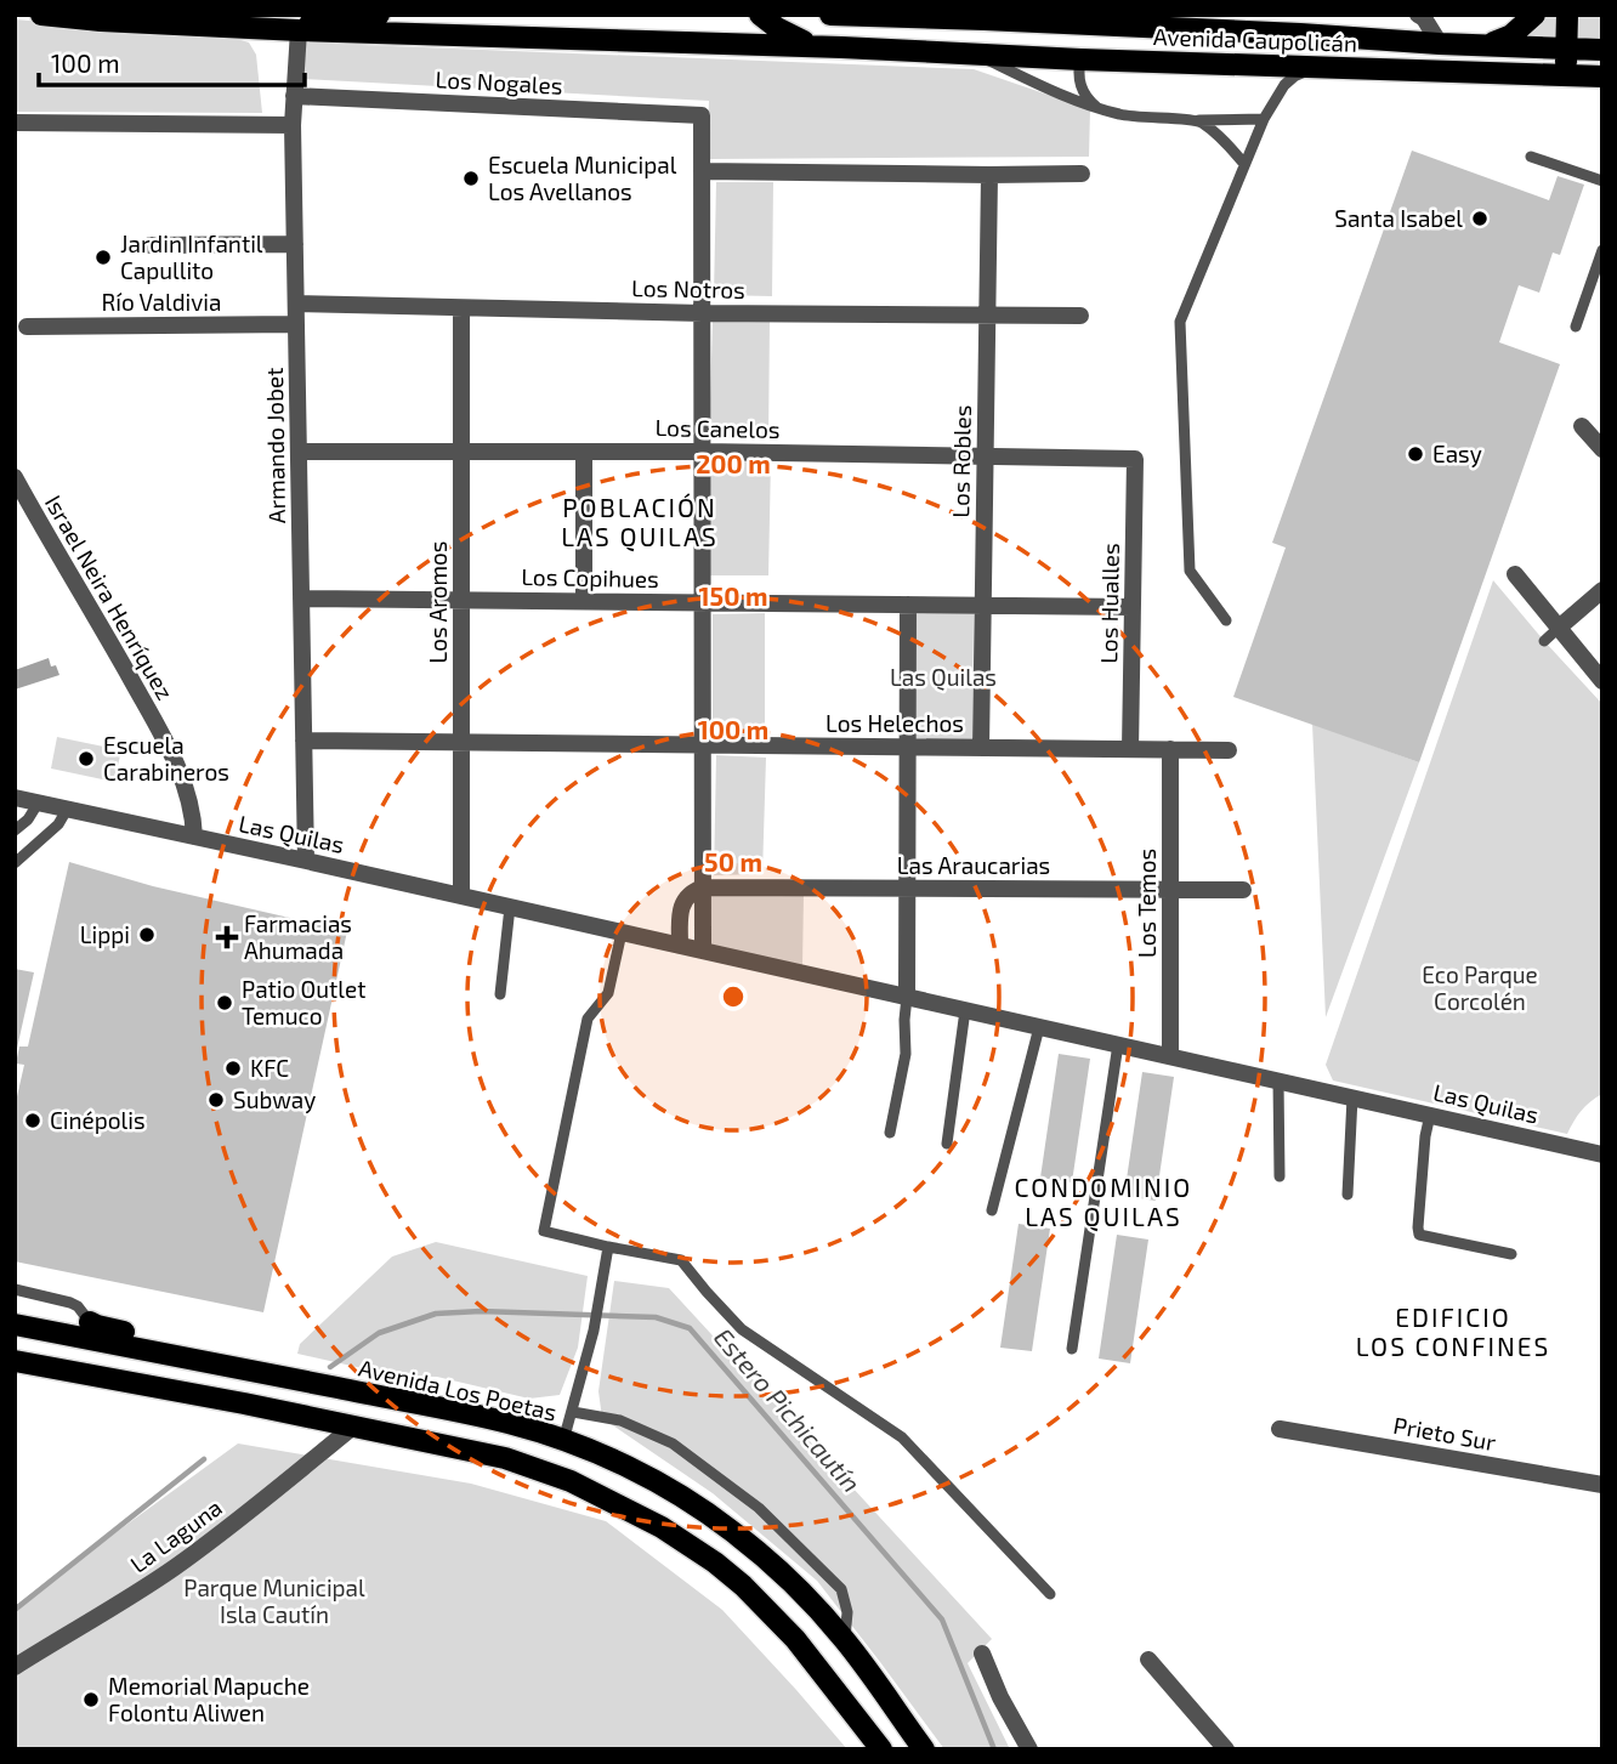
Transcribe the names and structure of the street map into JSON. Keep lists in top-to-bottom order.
{
  "streets": {
    "main road": ["Avenida Caupolicán", "Avenida Los Poetas"],
    "street": [
      "Los Nogales",
      "Los Notros",
      "Río Valdivia",
      "Los Canelos",
      "Armando Jobet",
      "Los Robles",
      "Los Copihues",
      "Israel Neira Henríquez",
      "Los Aromos",
      "Los Hualles",
      "Los Helechos",
      "Las Quilas",
      "Las Araucarias",
      "Los Temos",
      "Prieto Sur",
      "La Laguna"
    ]
  },
  "crossings": [
    ["Avenida Caupolicán", "Armando Jobet"],
    ["Los Nogales", "Armando Jobet"],
    ["Los Notros", "Armando Jobet"],
    ["Los Notros", "Los Robles"],
    ["Los Notros", "Los Aromos"],
    ["Río Valdivia", "Armando Jobet"],
    ["Los Canelos", "Armando Jobet"],
    ["Los Canelos", "Los Robles"],
    ["Los Canelos", "Los Aromos"],
    ["Los Canelos", "Los Hualles"],
    ["Armando Jobet", "Los Copihues"],
    ["Armando Jobet", "Los Helechos"],
    ["Armando Jobet", "Las Quilas"],
    ["Los Robles", "Los Copihues"],
    ["Los Robles", "Los Helechos"],
    ["Los Copihues", "Los Aromos"],
    ["Los Copihues", "Los Hualles"],
    ["Israel Neira Henríquez", "Las Quilas"],
    ["Los Aromos", "Los Helechos"],
    ["Los Aromos", "Las Quilas"],
    ["Los Hualles", "Los Helechos"],
    ["Los Helechos", "Los Temos"],
    ["Las Quilas", "Los Temos"],
    ["Las Araucarias", "Los Temos"]
  ],
  "districts": ["POBLACIÓN LAS QUILAS", "CONDOMINIO LAS QUILAS", "EDIFICIO LOS CONFINES"],
  "water": ["Estero Pichicautín"],
  "parks": ["Las Quilas", "Eco Parque Corcolén", "Parque Municipal Isla Cautín"],
  "places": {
    "other": [
      "Escuela Municipal Los Avellanos",
      "Santa Isabel",
      "Jardin Infantil Capullito",
      "Easy",
      "Escuela Carabineros",
      "Lippi",
      "Patio Outlet Temuco",
      "KFC",
      "Subway",
      "Cinépolis",
      "Memorial Mapuche Folontu Aliwen"
    ],
    "health": ["Farmacias Ahumada"]
  },
  "scale_bar": "100 m",
  "rings": [
    "200 m",
    "150 m",
    "100 m",
    "50 m"
  ]
}
